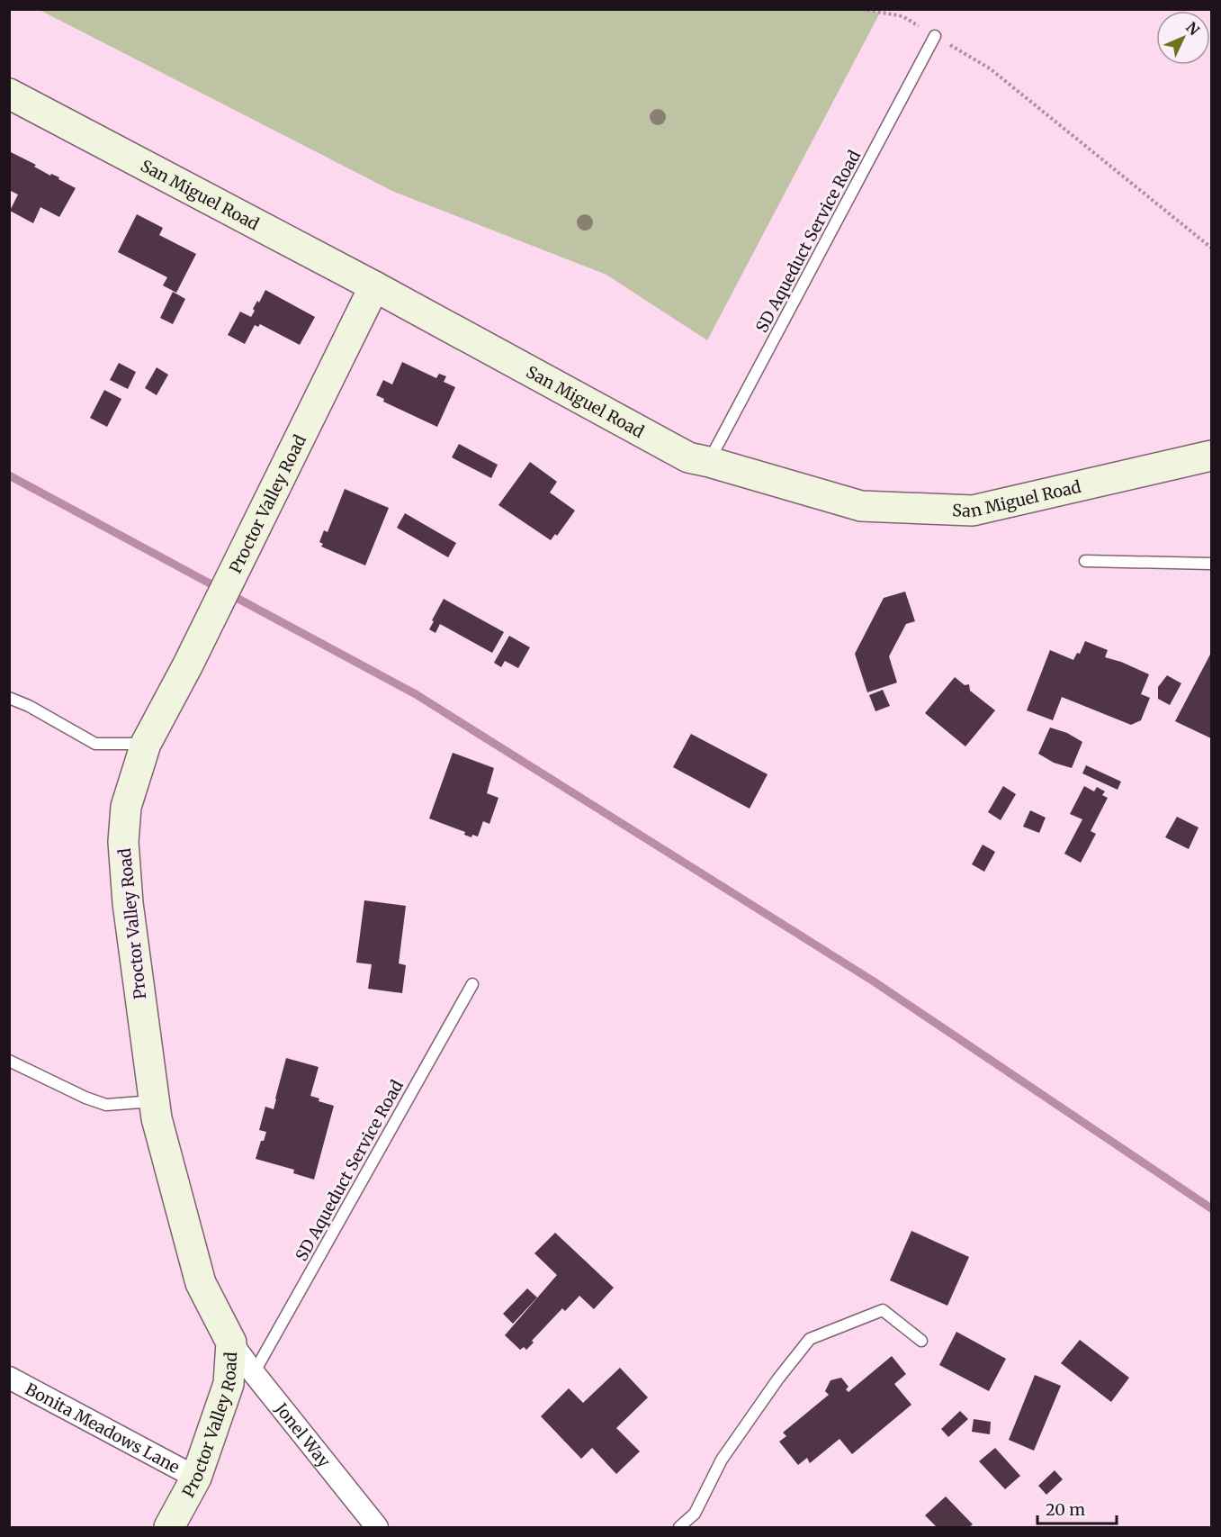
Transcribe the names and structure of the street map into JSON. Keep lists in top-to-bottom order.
{
  "streets": {
    "street": [
      "San Miguel Road",
      "Proctor Valley Road",
      "Bonita Meadows Lane",
      "Jonel Way"
    ],
    "lane": ["SD Aqueduct Service Road"]
  },
  "crossings": [
    ["San Miguel Road", "SD Aqueduct Service Road"],
    ["San Miguel Road", "Proctor Valley Road"],
    ["SD Aqueduct Service Road", "Jonel Way"],
    ["Proctor Valley Road", "Bonita Meadows Lane"],
    ["Proctor Valley Road", "Jonel Way"]
  ],
  "scale_bar": "20 m",
  "north": "top right"
}
